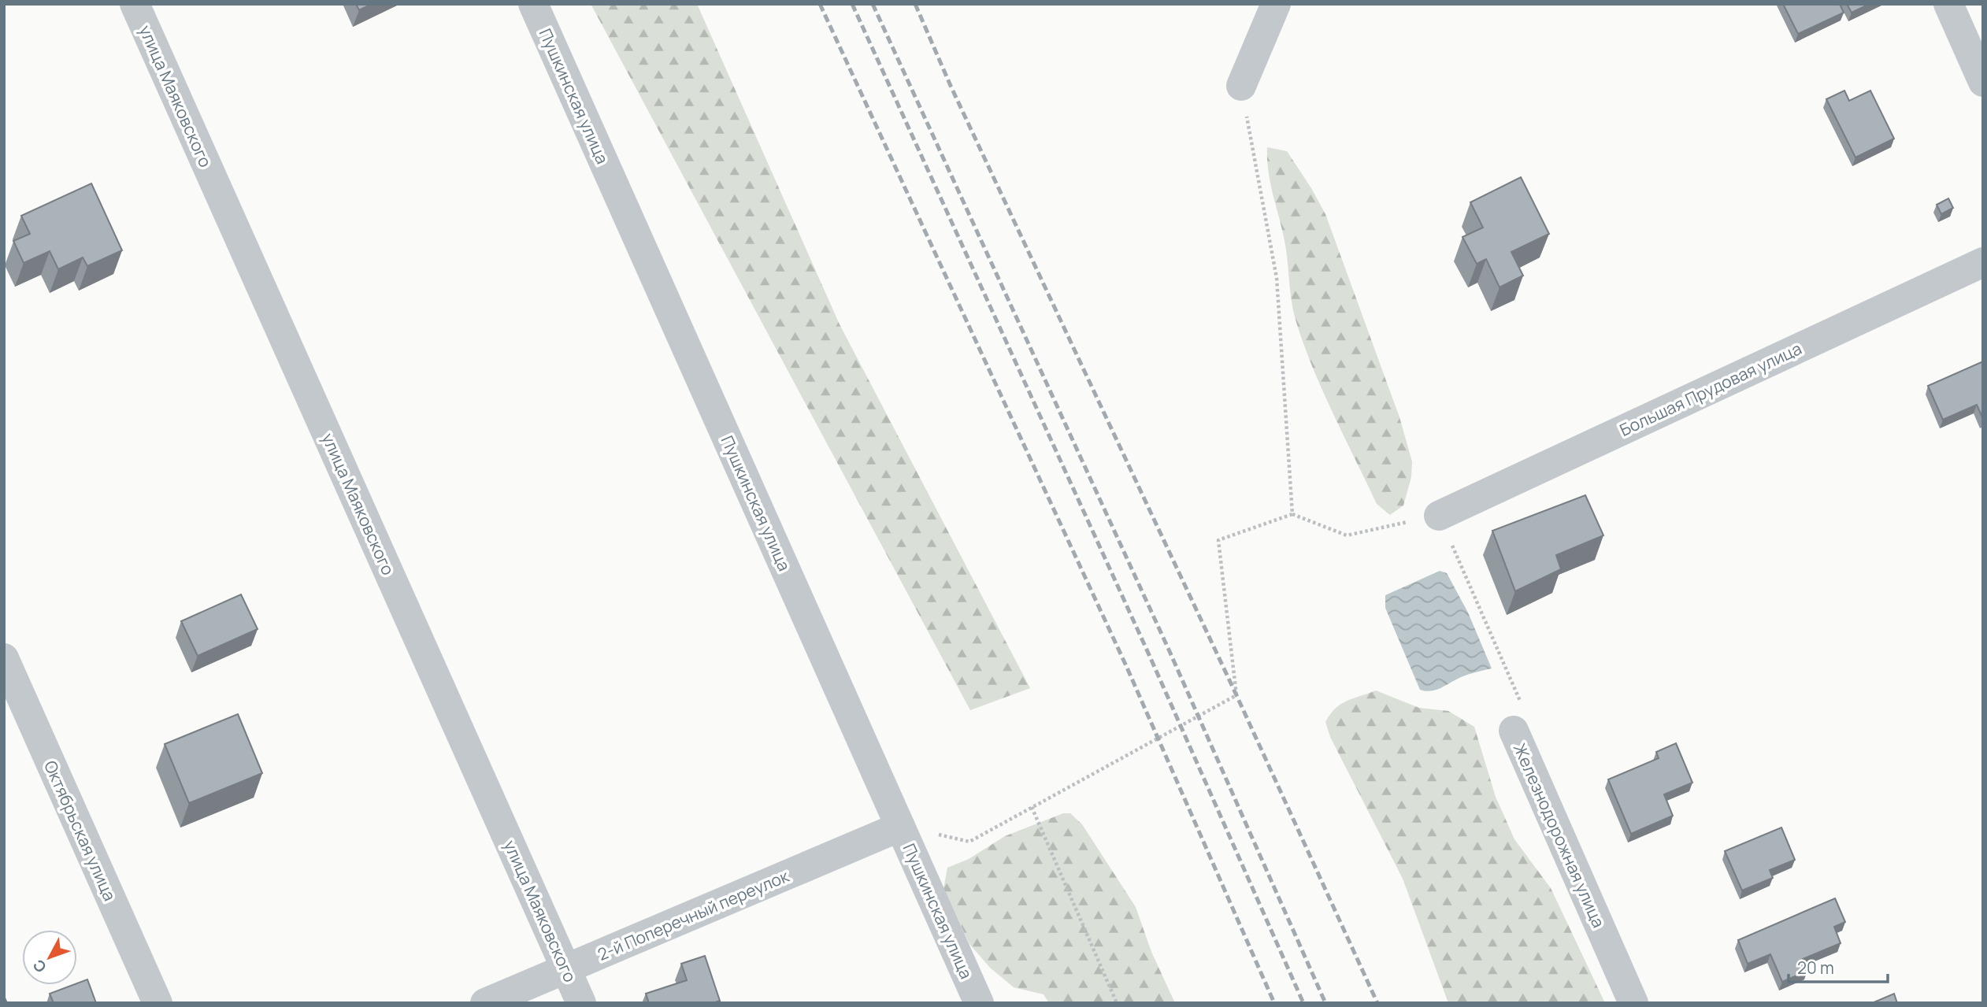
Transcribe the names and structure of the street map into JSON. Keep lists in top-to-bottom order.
{
  "streets": {
    "street": [
      "улица Маяковского",
      "Пушкинская улица",
      "Большая Прудовая улица",
      "Октябрьская улица",
      "Железнодорожная улица",
      "2-й Поперечный переулок"
    ]
  },
  "crossings": [
    ["улица Маяковского", "2-й Поперечный переулок"],
    ["Пушкинская улица", "2-й Поперечный переулок"],
    ["Большая Прудовая улица", "Железнодорожная улица"]
  ],
  "scale_bar": "20 m",
  "north": "bottom left"
}
